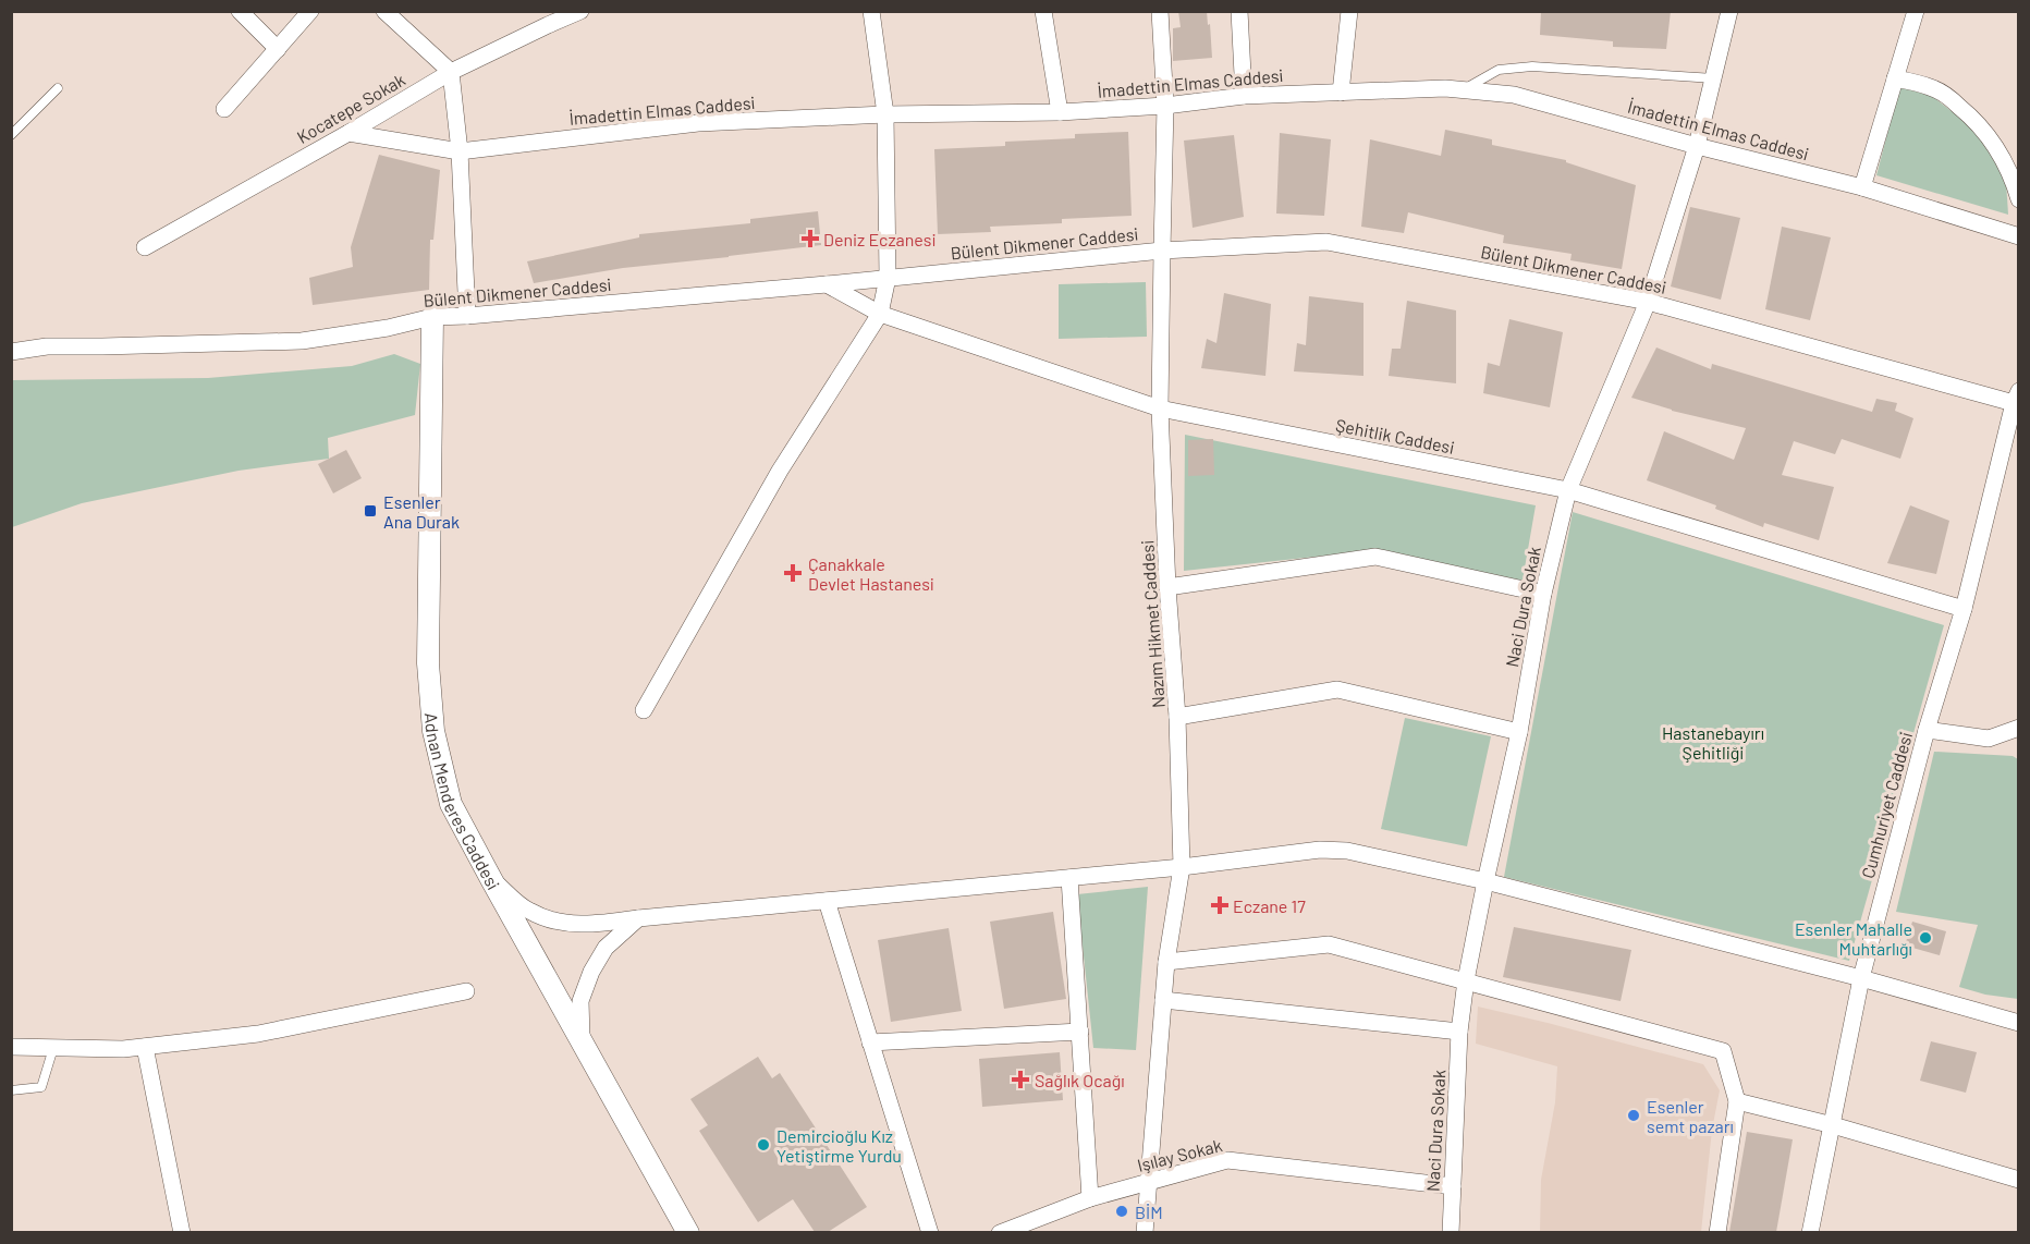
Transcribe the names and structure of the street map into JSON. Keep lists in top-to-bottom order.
{
  "streets": {
    "street": [
      "İmadettin Elmas Caddesi",
      "Kocatepe Sokak",
      "Bülent Dikmener Caddesi",
      "Şehitlik Caddesi",
      "Naci Dura Sokak",
      "Nazım Hikmet Caddesi",
      "Adnan Menderes Caddesi",
      "Cumhuriyet Caddesi",
      "Işılay Sokak"
    ]
  },
  "crossings": [
    ["İmadettin Elmas Caddesi", "Kocatepe Sokak"],
    ["İmadettin Elmas Caddesi", "Naci Dura Sokak"],
    ["İmadettin Elmas Caddesi", "Nazım Hikmet Caddesi"],
    ["Bülent Dikmener Caddesi", "Şehitlik Caddesi"],
    ["Bülent Dikmener Caddesi", "Naci Dura Sokak"],
    ["Bülent Dikmener Caddesi", "Nazım Hikmet Caddesi"],
    ["Bülent Dikmener Caddesi", "Adnan Menderes Caddesi"],
    ["Bülent Dikmener Caddesi", "Cumhuriyet Caddesi"],
    ["Şehitlik Caddesi", "Naci Dura Sokak"],
    ["Şehitlik Caddesi", "Nazım Hikmet Caddesi"],
    ["Şehitlik Caddesi", "Cumhuriyet Caddesi"],
    ["Naci Dura Sokak", "Işılay Sokak"],
    ["Nazım Hikmet Caddesi", "Işılay Sokak"]
  ],
  "parks": ["Hastanebayırı Şehitliği"],
  "places": {
    "health": [
      "Deniz Eczanesi",
      "Çanakkale Devlet Hastanesi",
      "Eczane 17",
      "Sağlık Ocağı"
    ],
    "transit": ["Esenler Ana Durak"],
    "other": [
      "Esenler Mahalle Muhtarlığı",
      "Esenler semt pazarı",
      "Demircioğlu Kız Yetiştirme Yurdu",
      "BİM"
    ]
  }
}
